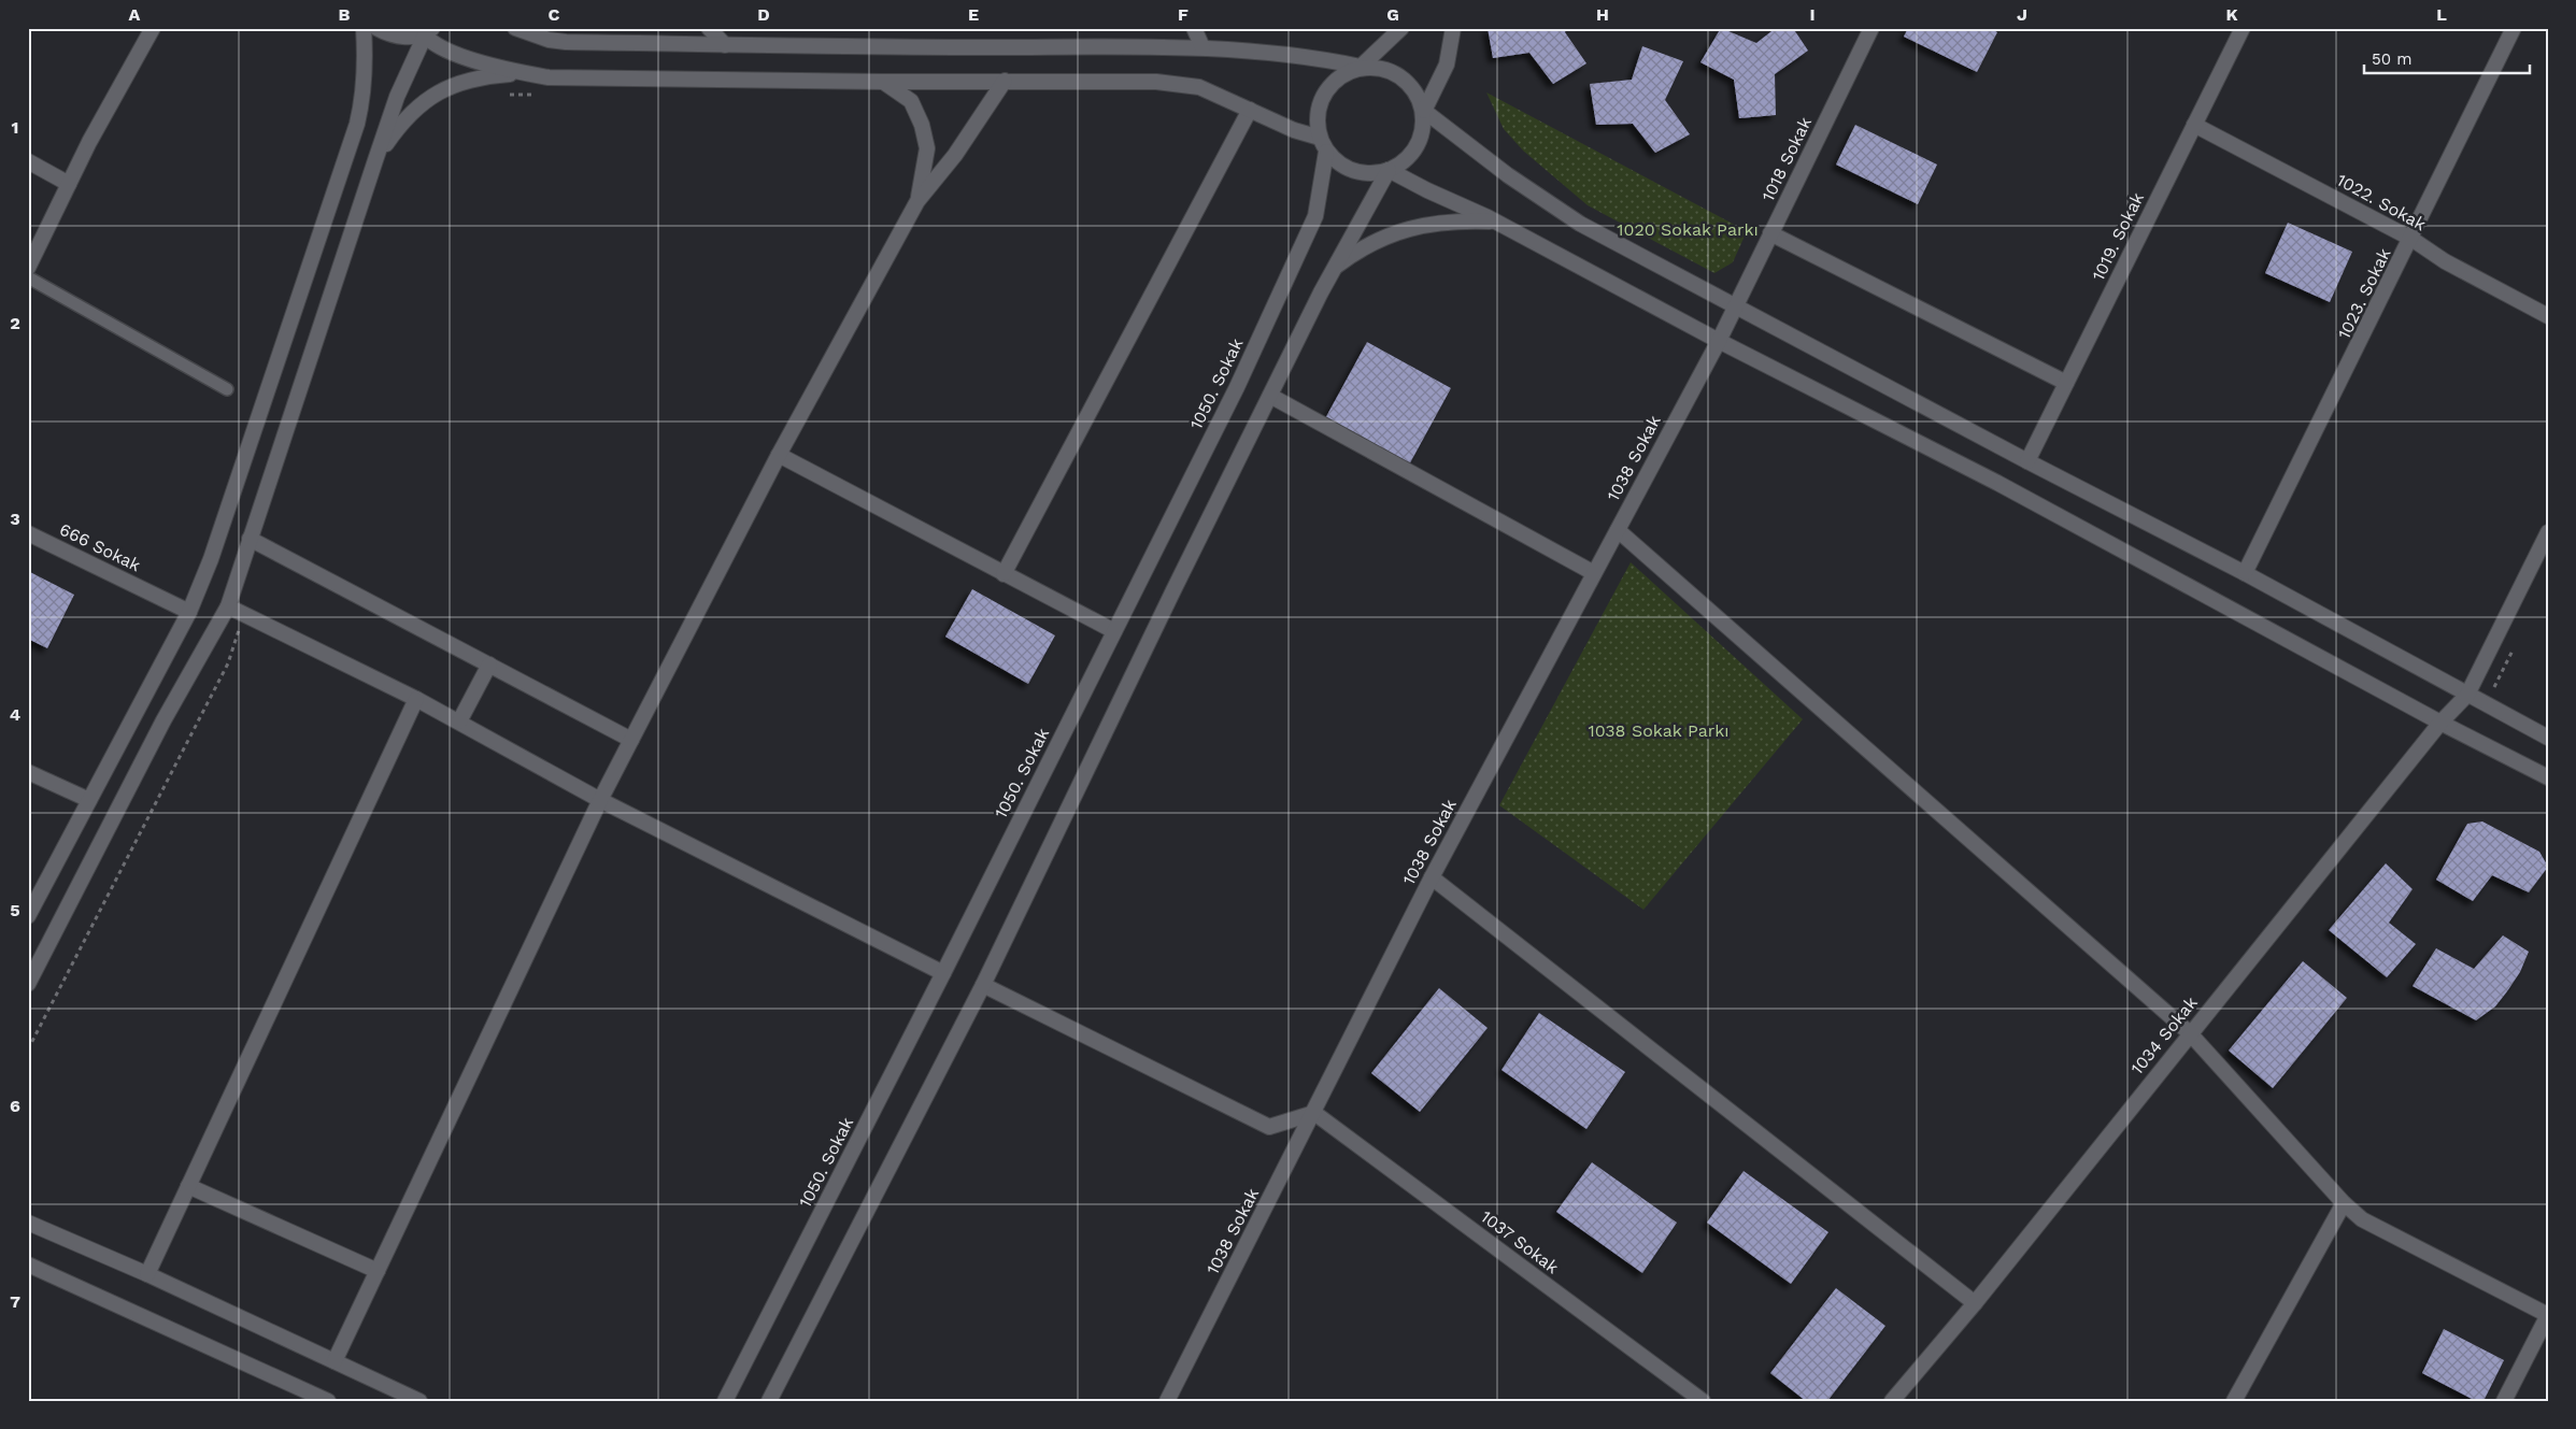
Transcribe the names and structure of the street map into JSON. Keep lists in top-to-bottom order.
{
  "streets": {
    "street": [
      "1018 Sokak",
      "1022. Sokak",
      "1019. Sokak",
      "1023. Sokak",
      "1050. Sokak",
      "1038 Sokak",
      "666 Sokak",
      "1034 Sokak",
      "1037 Sokak"
    ]
  },
  "crossings": [
    ["1018 Sokak", "1038 Sokak"],
    ["1022. Sokak", "1019. Sokak"],
    ["1022. Sokak", "1023. Sokak"],
    ["1038 Sokak", "1037 Sokak"]
  ],
  "parks": ["1020 Sokak Parkı", "1038 Sokak Parkı"],
  "scale_bar": "50 m",
  "grid": {
    "columns": [
      "A",
      "B",
      "C",
      "D",
      "E",
      "F",
      "G",
      "H",
      "I",
      "J",
      "K",
      "L"
    ],
    "rows": [
      "1",
      "2",
      "3",
      "4",
      "5",
      "6",
      "7"
    ]
  }
}
